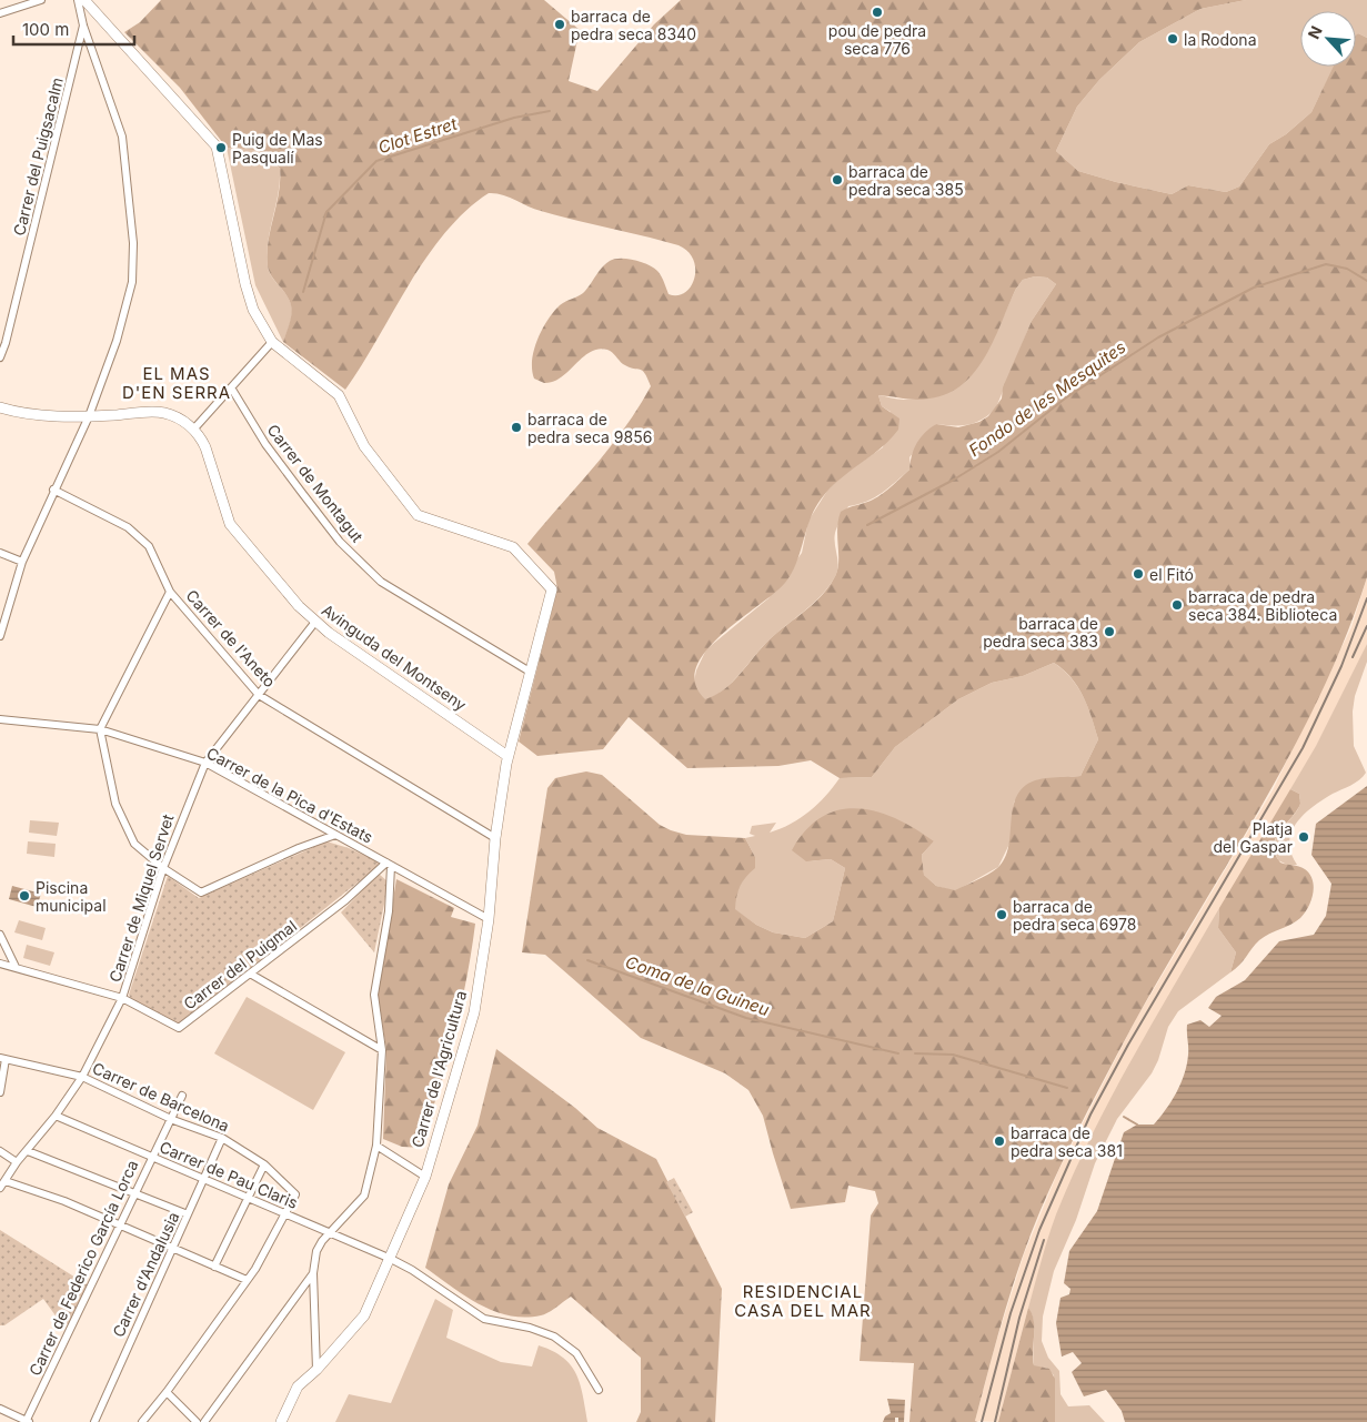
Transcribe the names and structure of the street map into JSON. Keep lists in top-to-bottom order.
{
  "streets": {
    "street": [
      "Carrer del Puigsacalm",
      "Carrer de Montagut",
      "Carrer de l'Aneto",
      "Avinguda del Montseny",
      "Carrer de la Pica d'Estats",
      "Carrer de Miquel Servet",
      "Carrer del Puigmal",
      "Carrer de l'Agricultura",
      "Carrer de Barcelona",
      "Carrer de Pau Claris",
      "Carrer de Federico García Lorca",
      "Carrer d'Andalusia"
    ]
  },
  "crossings": [
    ["Carrer de Montagut", "Carrer de l'Agricultura"],
    ["Carrer de l'Aneto", "Carrer de Miquel Servet"],
    ["Carrer de l'Aneto", "Carrer de l'Agricultura"],
    ["Avinguda del Montseny", "Carrer de Miquel Servet"],
    ["Avinguda del Montseny", "Carrer de l'Agricultura"],
    ["Carrer de la Pica d'Estats", "Carrer de Miquel Servet"],
    ["Carrer de la Pica d'Estats", "Carrer del Puigmal"],
    ["Carrer de la Pica d'Estats", "Carrer de l'Agricultura"],
    ["Carrer de Miquel Servet", "Carrer del Puigmal"],
    ["Carrer de Miquel Servet", "Carrer de Barcelona"],
    ["Carrer de Miquel Servet", "Carrer de Pau Claris"],
    ["Carrer de l'Agricultura", "Carrer de Pau Claris"],
    ["Carrer de Barcelona", "Carrer de Pau Claris"],
    ["Carrer de Barcelona", "Carrer de Federico García Lorca"],
    ["Carrer de Barcelona", "Carrer d'Andalusia"],
    ["Carrer de Pau Claris", "Carrer de Federico García Lorca"],
    ["Carrer de Pau Claris", "Carrer d'Andalusia"]
  ],
  "districts": ["EL MAS D'EN SERRA", "RESIDENCIAL CASA DEL MAR"],
  "water": ["Clot Estret", "Fondo de les Mesquites", "Coma de la Guineu"],
  "places": [
    "pou de pedra seca 776",
    "barraca de pedra seca 8340",
    "la Rodona",
    "Puig de Mas Pasqualí",
    "barraca de pedra seca 385",
    "barraca de pedra seca 9856",
    "el Fitó",
    "barraca de pedra seca 384. Biblioteca",
    "barraca de pedra seca 383",
    "Platja del Gaspar",
    "Piscina municipal",
    "barraca de pedra seca 6978",
    "barraca de pedra seca 381"
  ],
  "scale_bar": "100 m",
  "north": "top left"
}
